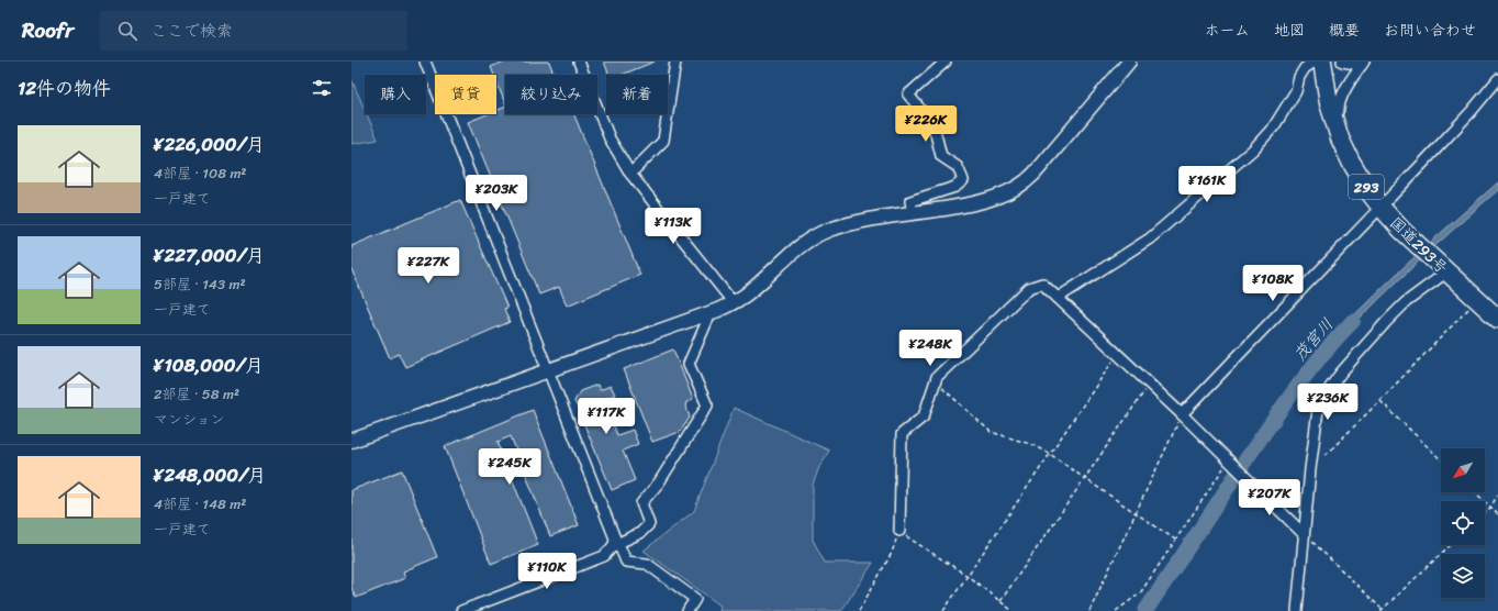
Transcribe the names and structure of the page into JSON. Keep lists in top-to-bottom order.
{
  "streets": {
    "highway": ["293", "国道293号"]
  },
  "water": ["茂宮川"],
  "north": "bottom left",
  "page": {
    "header": "Roofr",
    "search": "ここで検索",
    "nav": [
      "ホーム",
      "地図",
      "概要",
      "お問い合わせ"
    ],
    "heading": "12件の物件",
    "chip": [
      "購入",
      "賃貸",
      "絞り込み",
      "新着"
    ],
    "price": [
      "¥226K",
      "¥161K",
      "¥203K",
      "¥113K",
      "¥227K",
      "¥108K",
      "¥248K",
      "¥236K",
      "¥117K",
      "¥245K",
      "¥207K",
      "¥110K"
    ],
    "list": [
      {
        "name": "¥226,000/月",
        "note": "4部屋 · 108 m² · 一戸建て"
      },
      {
        "name": "¥227,000/月",
        "note": "5部屋 · 143 m² · 一戸建て"
      },
      {
        "name": "¥108,000/月",
        "note": "2部屋 · 58 m² · マンション"
      },
      {
        "name": "¥248,000/月",
        "note": "4部屋 · 148 m² · 一戸建て"
      }
    ]
  }
}
